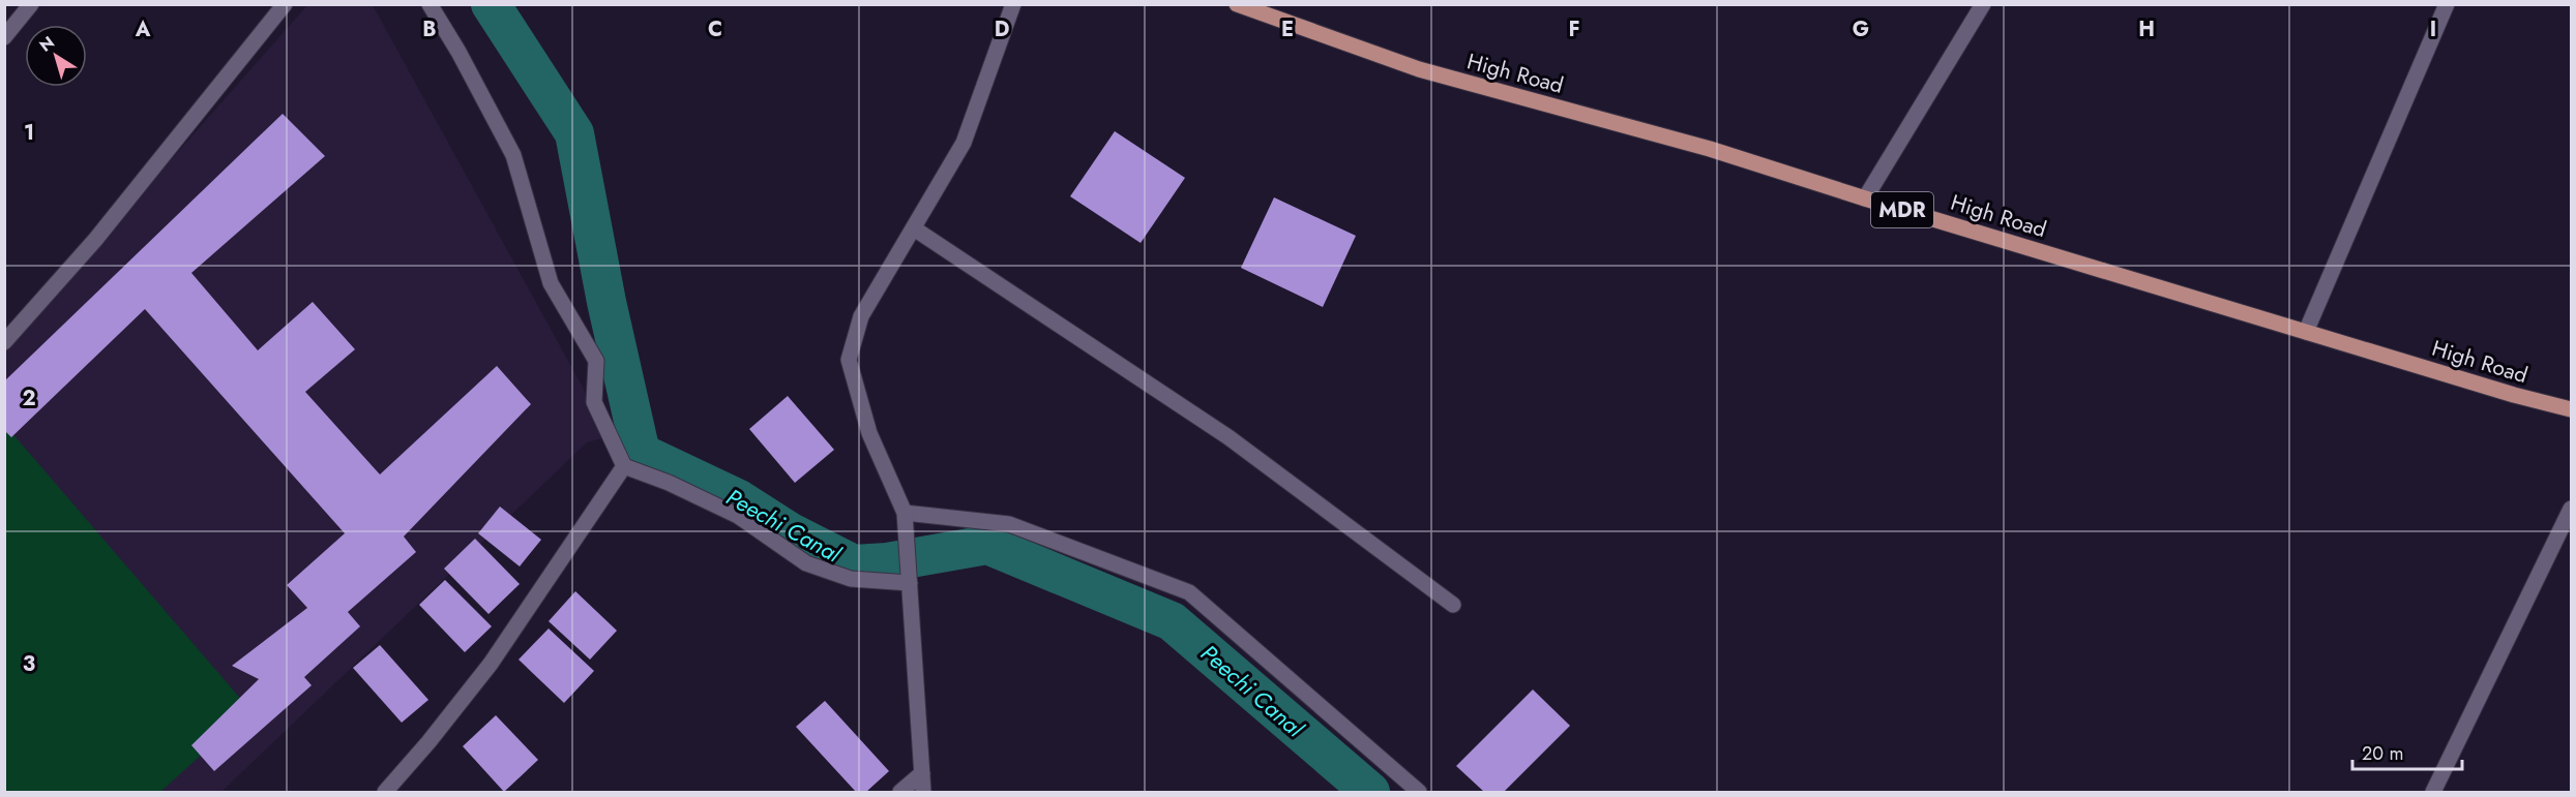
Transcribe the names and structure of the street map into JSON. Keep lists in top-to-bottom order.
{
  "streets": {
    "main road": ["High Road", "MDR"]
  },
  "water": ["Peechi Canal"],
  "scale_bar": "20 m",
  "north": "top left",
  "grid": {
    "columns": [
      "A",
      "B",
      "C",
      "D",
      "E",
      "F",
      "G",
      "H",
      "I"
    ],
    "rows": ["1", "2", "3"]
  }
}
